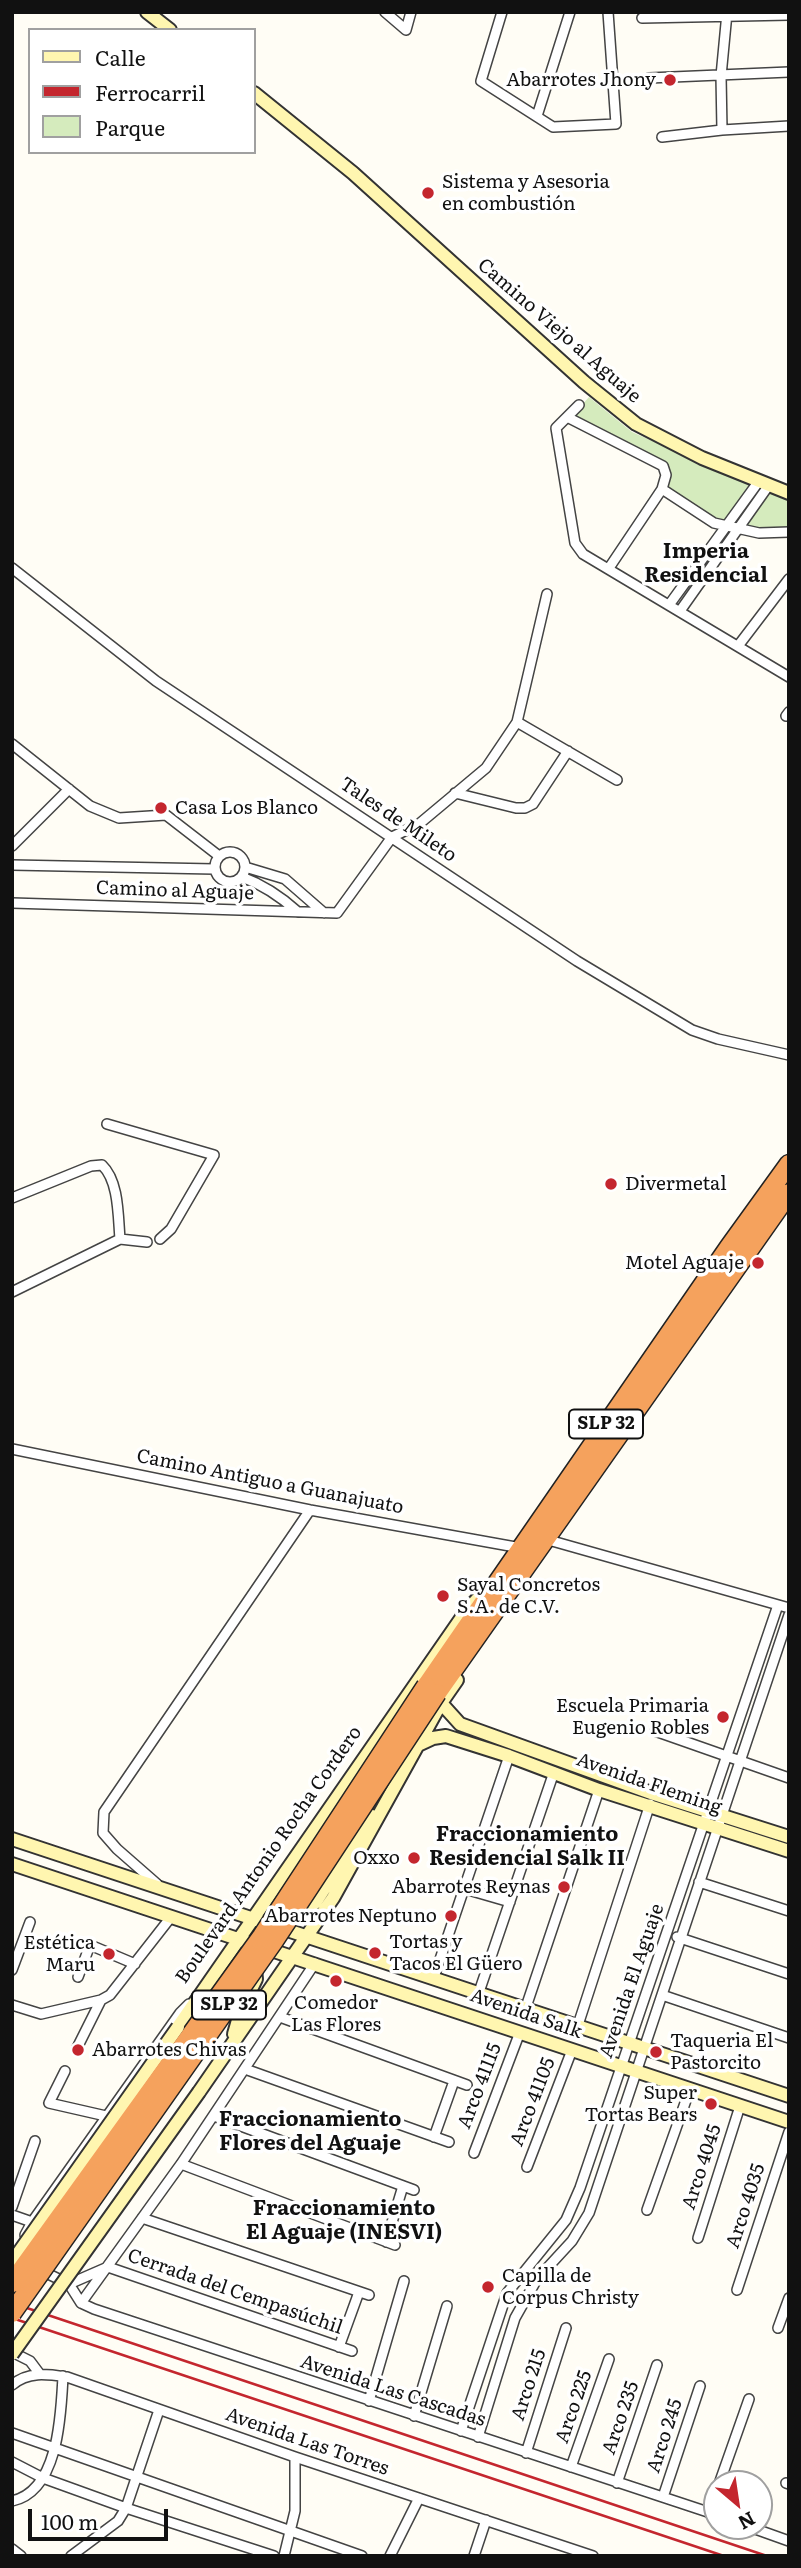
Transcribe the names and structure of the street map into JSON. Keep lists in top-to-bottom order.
{
  "streets": {
    "highway": ["SLP 32", "Boulevard Antonio Rocha Cordero"],
    "main road": ["Camino Viejo al Aguaje", "Avenida Fleming", "Avenida Salk"],
    "street": [
      "Tales de Mileto",
      "Camino al Aguaje",
      "Camino Antiguo a Guanajuato",
      "Avenida El Aguaje",
      "Arco 41115",
      "Arco 41105",
      "Arco 4045",
      "Arco 4035",
      "Cerrada del Cempasúchil",
      "Arco 215",
      "Avenida Las Cascadas",
      "Arco 225",
      "Arco 235",
      "Arco 245",
      "Avenida Las Torres"
    ]
  },
  "crossings": [
    ["Tales de Mileto", "Camino al Aguaje"],
    ["SLP 32", "Camino Antiguo a Guanajuato"],
    ["SLP 32", "Avenida Fleming"],
    ["SLP 32", "Boulevard Antonio Rocha Cordero"],
    ["Avenida Fleming", "Boulevard Antonio Rocha Cordero"],
    ["Avenida Fleming", "Avenida El Aguaje"],
    ["Boulevard Antonio Rocha Cordero", "Avenida Salk"],
    ["Avenida El Aguaje", "Avenida Salk"],
    ["Avenida El Aguaje", "Avenida Las Cascadas"],
    ["Avenida Salk", "Arco 41115"],
    ["Avenida Salk", "Arco 41105"],
    ["Avenida Salk", "Arco 4045"],
    ["Arco 215", "Avenida Las Cascadas"],
    ["Avenida Las Cascadas", "Arco 225"],
    ["Avenida Las Cascadas", "Arco 235"],
    ["Avenida Las Cascadas", "Arco 245"]
  ],
  "districts": [
    "Imperia Residencial",
    "Fraccionamiento Residencial Salk II",
    "Fraccionamiento Flores del Aguaje",
    "Fraccionamiento El Aguaje (INESVI)"
  ],
  "places": [
    "Abarrotes Jhony",
    "Sistema y Asesoria en combustión",
    "Casa Los Blanco",
    "Divermetal",
    "Motel Aguaje",
    "Sayal Concretos S.A. de C.V.",
    "Escuela Primaria Eugenio Robles",
    "Oxxo",
    "Abarrotes Reynas",
    "Abarrotes Neptuno",
    "Tortas y Tacos El Güero",
    "Estética Maru",
    "Comedor Las Flores",
    "Abarrotes Chivas",
    "Taqueria El Pastorcito",
    "Super Tortas Bears",
    "Capilla de Corpus Christy"
  ],
  "legend": ["Calle", "Ferrocarril", "Parque"],
  "scale_bar": "100 m",
  "north": "bottom right"
}
